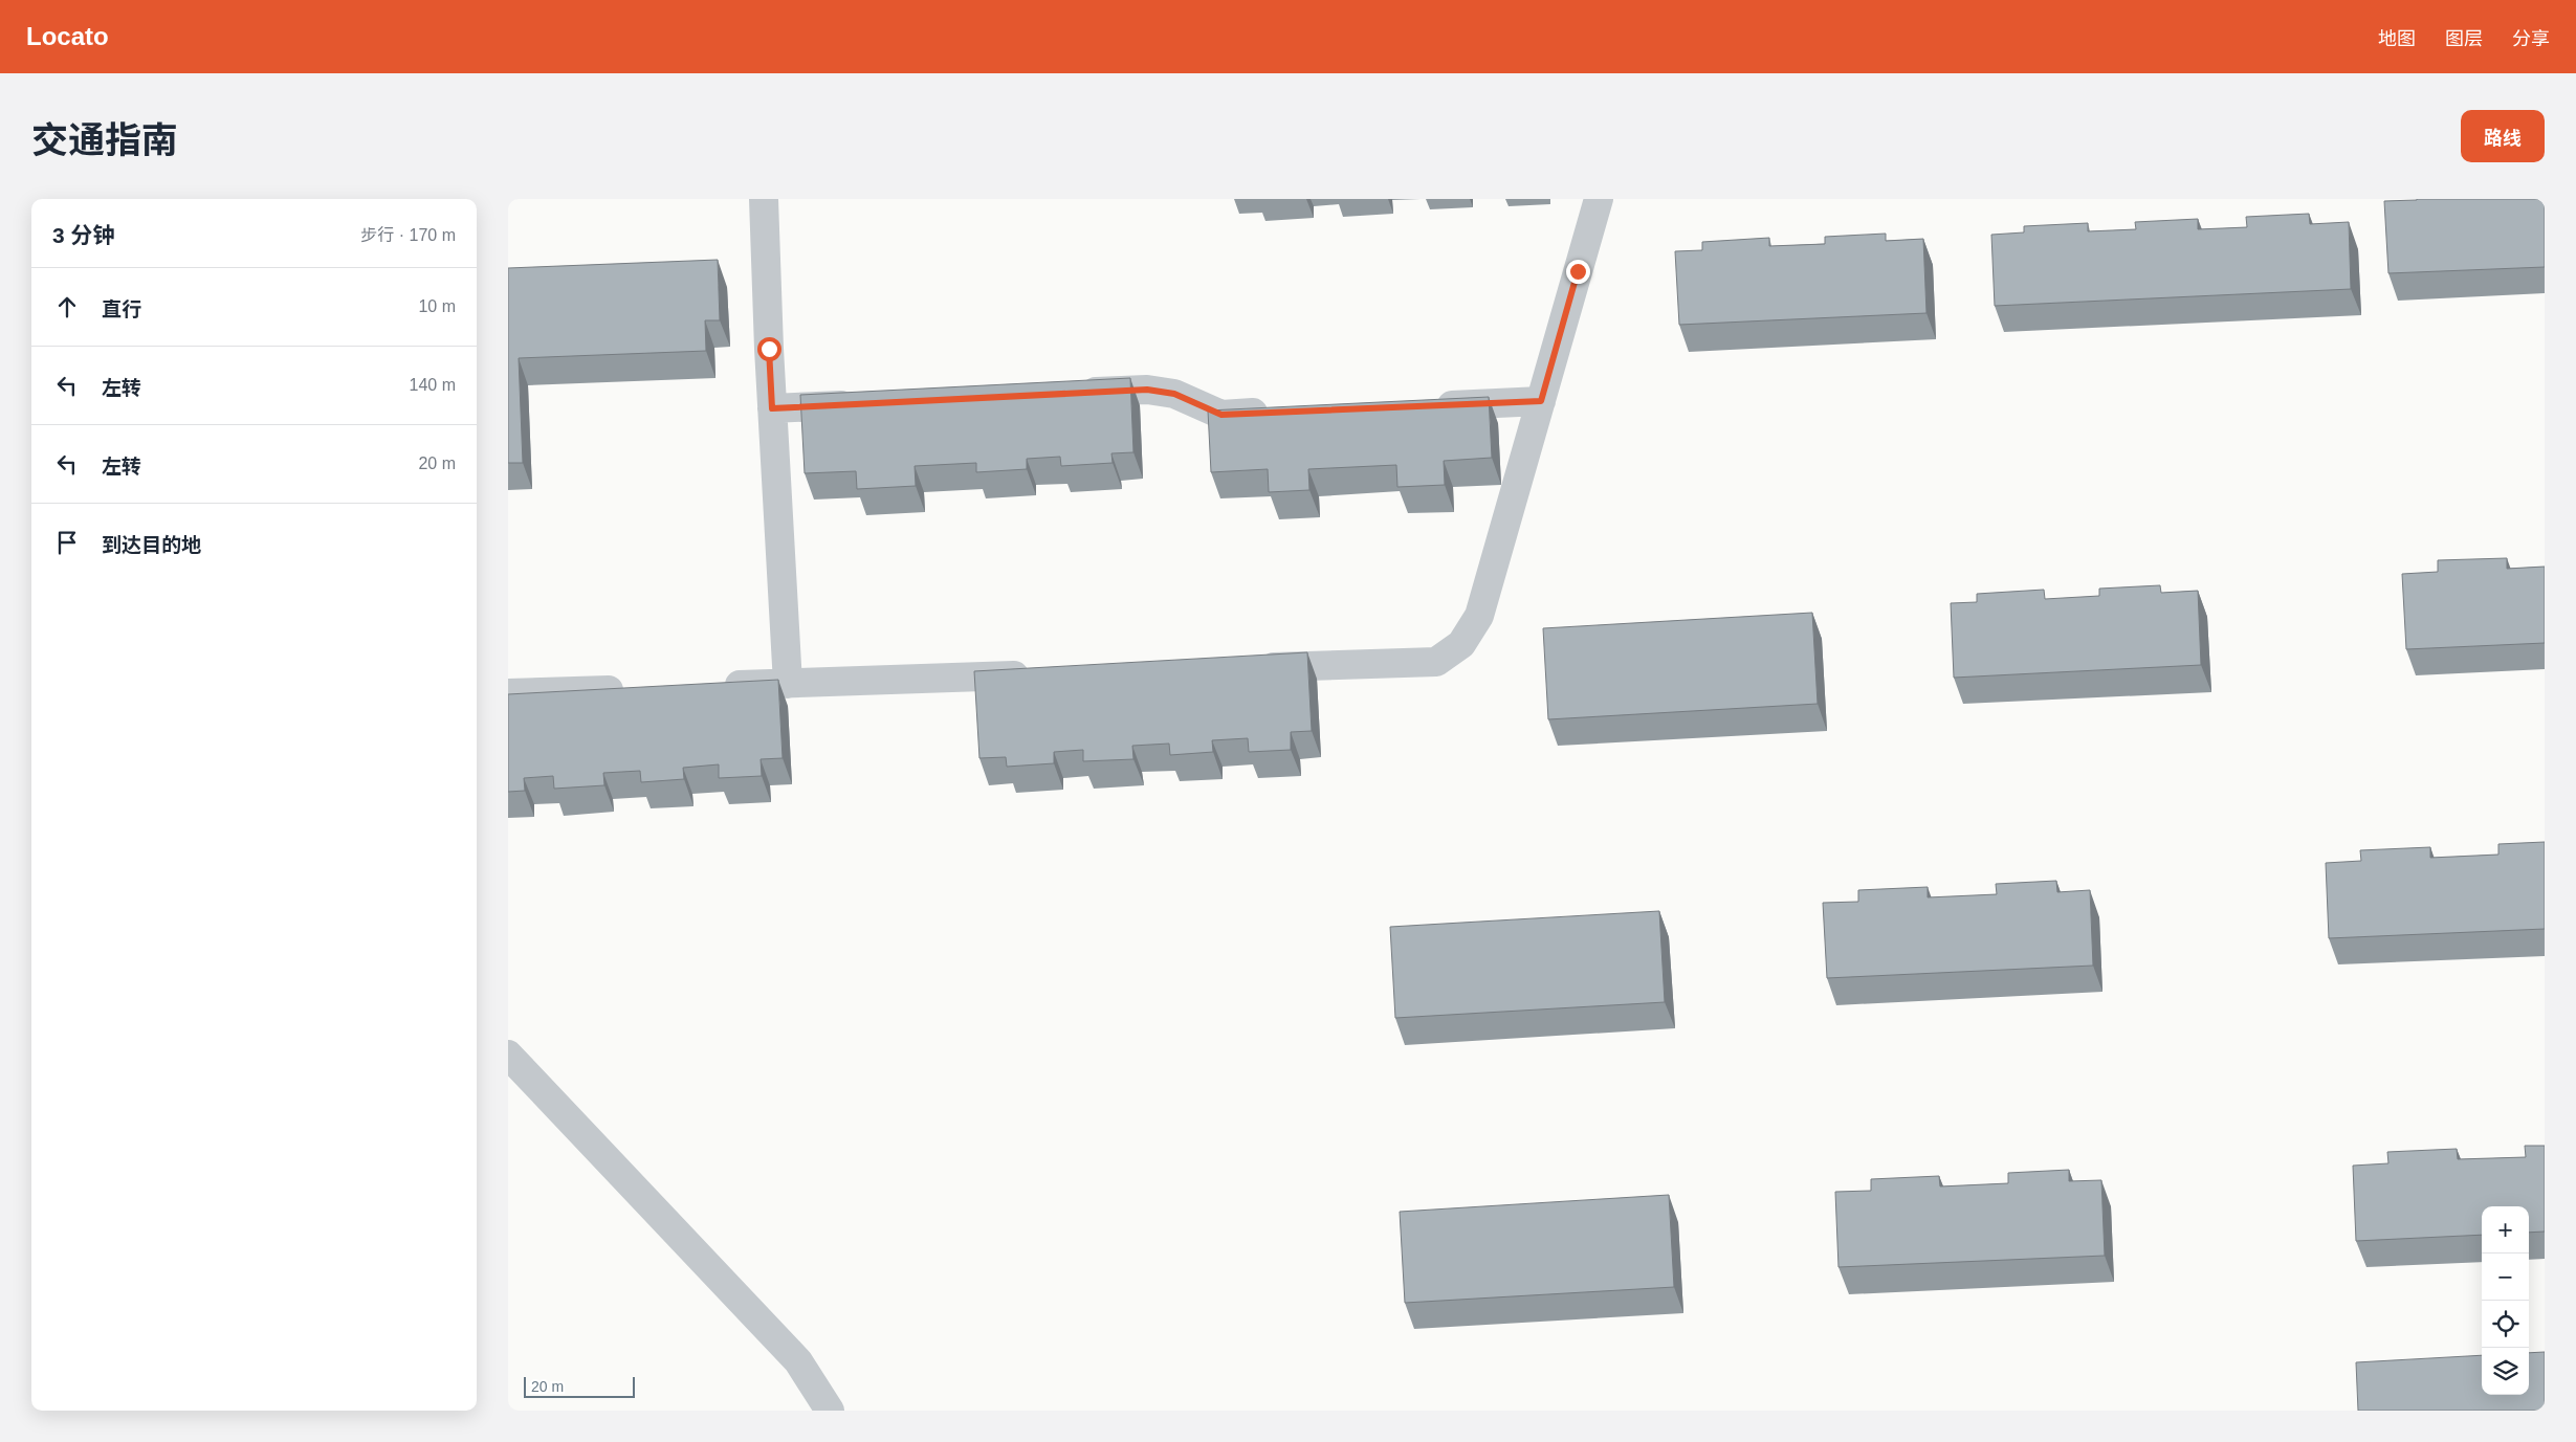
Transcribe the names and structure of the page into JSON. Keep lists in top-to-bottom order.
{
  "scale_bar": "20 m",
  "page": {
    "header": "Locato",
    "nav": ["地图", "图层", "分享"],
    "title": "交通指南",
    "buttons": "路线",
    "heading": ["3 分钟", "步行 · 170 m"],
    "list": [
      ["直行", "10 m"],
      ["左转", "140 m"],
      ["左转", "20 m"],
      "到达目的地"
    ],
    "map_buttons": ["+", "−"],
    "scale": "20 m"
  }
}
